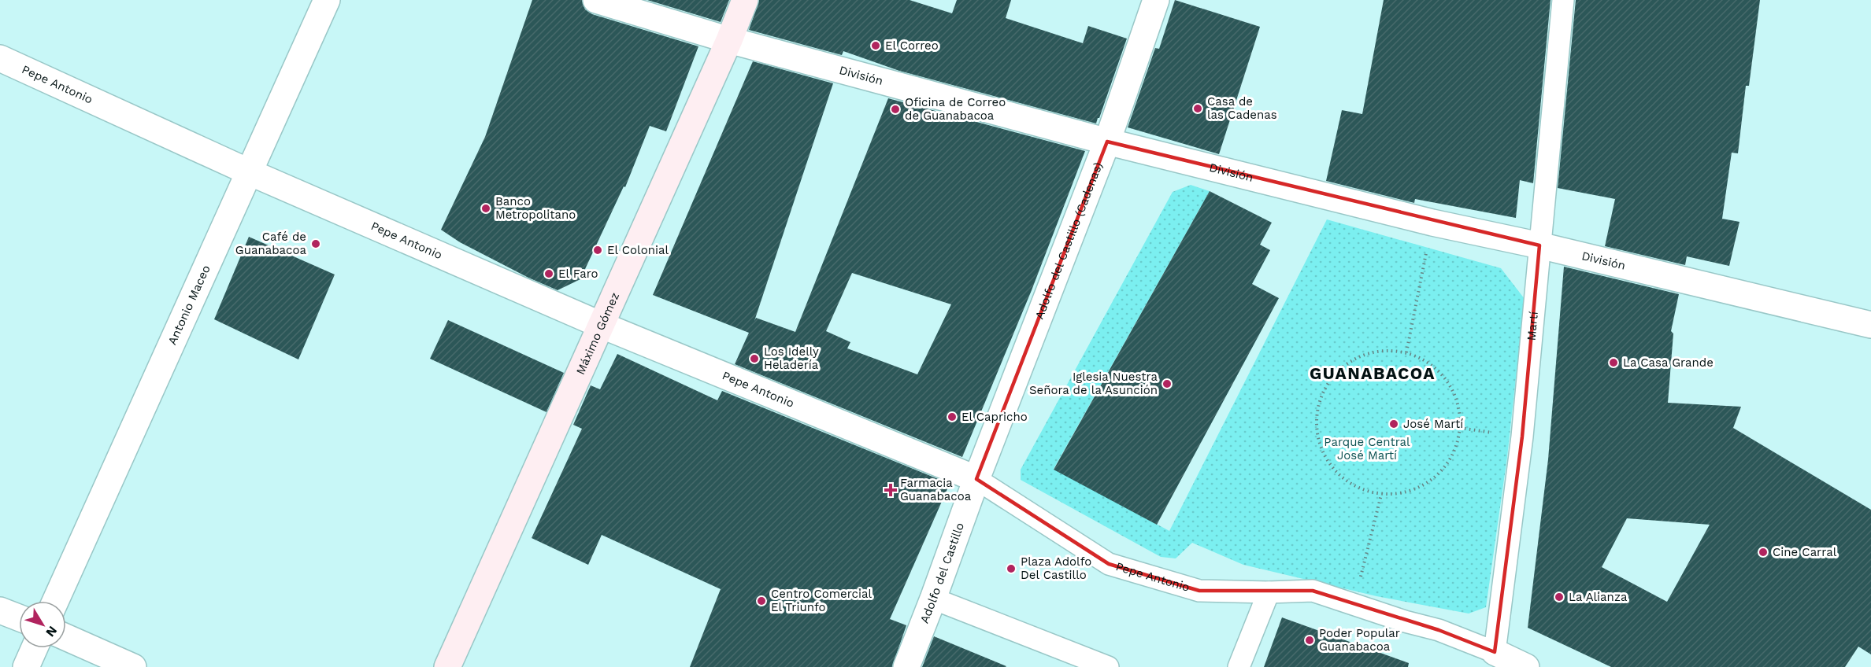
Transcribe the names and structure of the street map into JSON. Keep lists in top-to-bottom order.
{
  "streets": {
    "main road": ["Máximo Gómez"],
    "street": [
      "División",
      "Pepe Antonio",
      "Adolfo del Castillo (Cadenas)",
      "Antonio Maceo",
      "Martí",
      "Adolfo del Castillo"
    ]
  },
  "crossings": [
    ["División", "Adolfo del Castillo (Cadenas)"],
    ["División", "Martí"],
    ["División", "Máximo Gómez"],
    ["Pepe Antonio", "Adolfo del Castillo (Cadenas)"],
    ["Pepe Antonio", "Antonio Maceo"],
    ["Pepe Antonio", "Martí"],
    ["Pepe Antonio", "Máximo Gómez"],
    ["Pepe Antonio", "Adolfo del Castillo"],
    ["Adolfo del Castillo (Cadenas)", "Adolfo del Castillo"]
  ],
  "districts": ["GUANABACOA"],
  "parks": ["Parque Central José Martí"],
  "places": {
    "other": [
      "El Correo",
      "Casa de las Cadenas",
      "Oficina de Correo de Guanabacoa",
      "Banco Metropolitano",
      "Café de Guanabacoa",
      "El Colonial",
      "El Faro",
      "Los Idelly Heladería",
      "La Casa Grande",
      "Iglesia Nuestra Señora de la Asunción",
      "El Capricho",
      "José Martí",
      "Cine Carral",
      "Plaza Adolfo Del Castillo",
      "La Alianza",
      "Centro Comercial El Triunfo",
      "Poder Popular Guanabacoa"
    ],
    "health": ["Farmacia Guanabacoa"]
  },
  "north": "bottom right"
}
